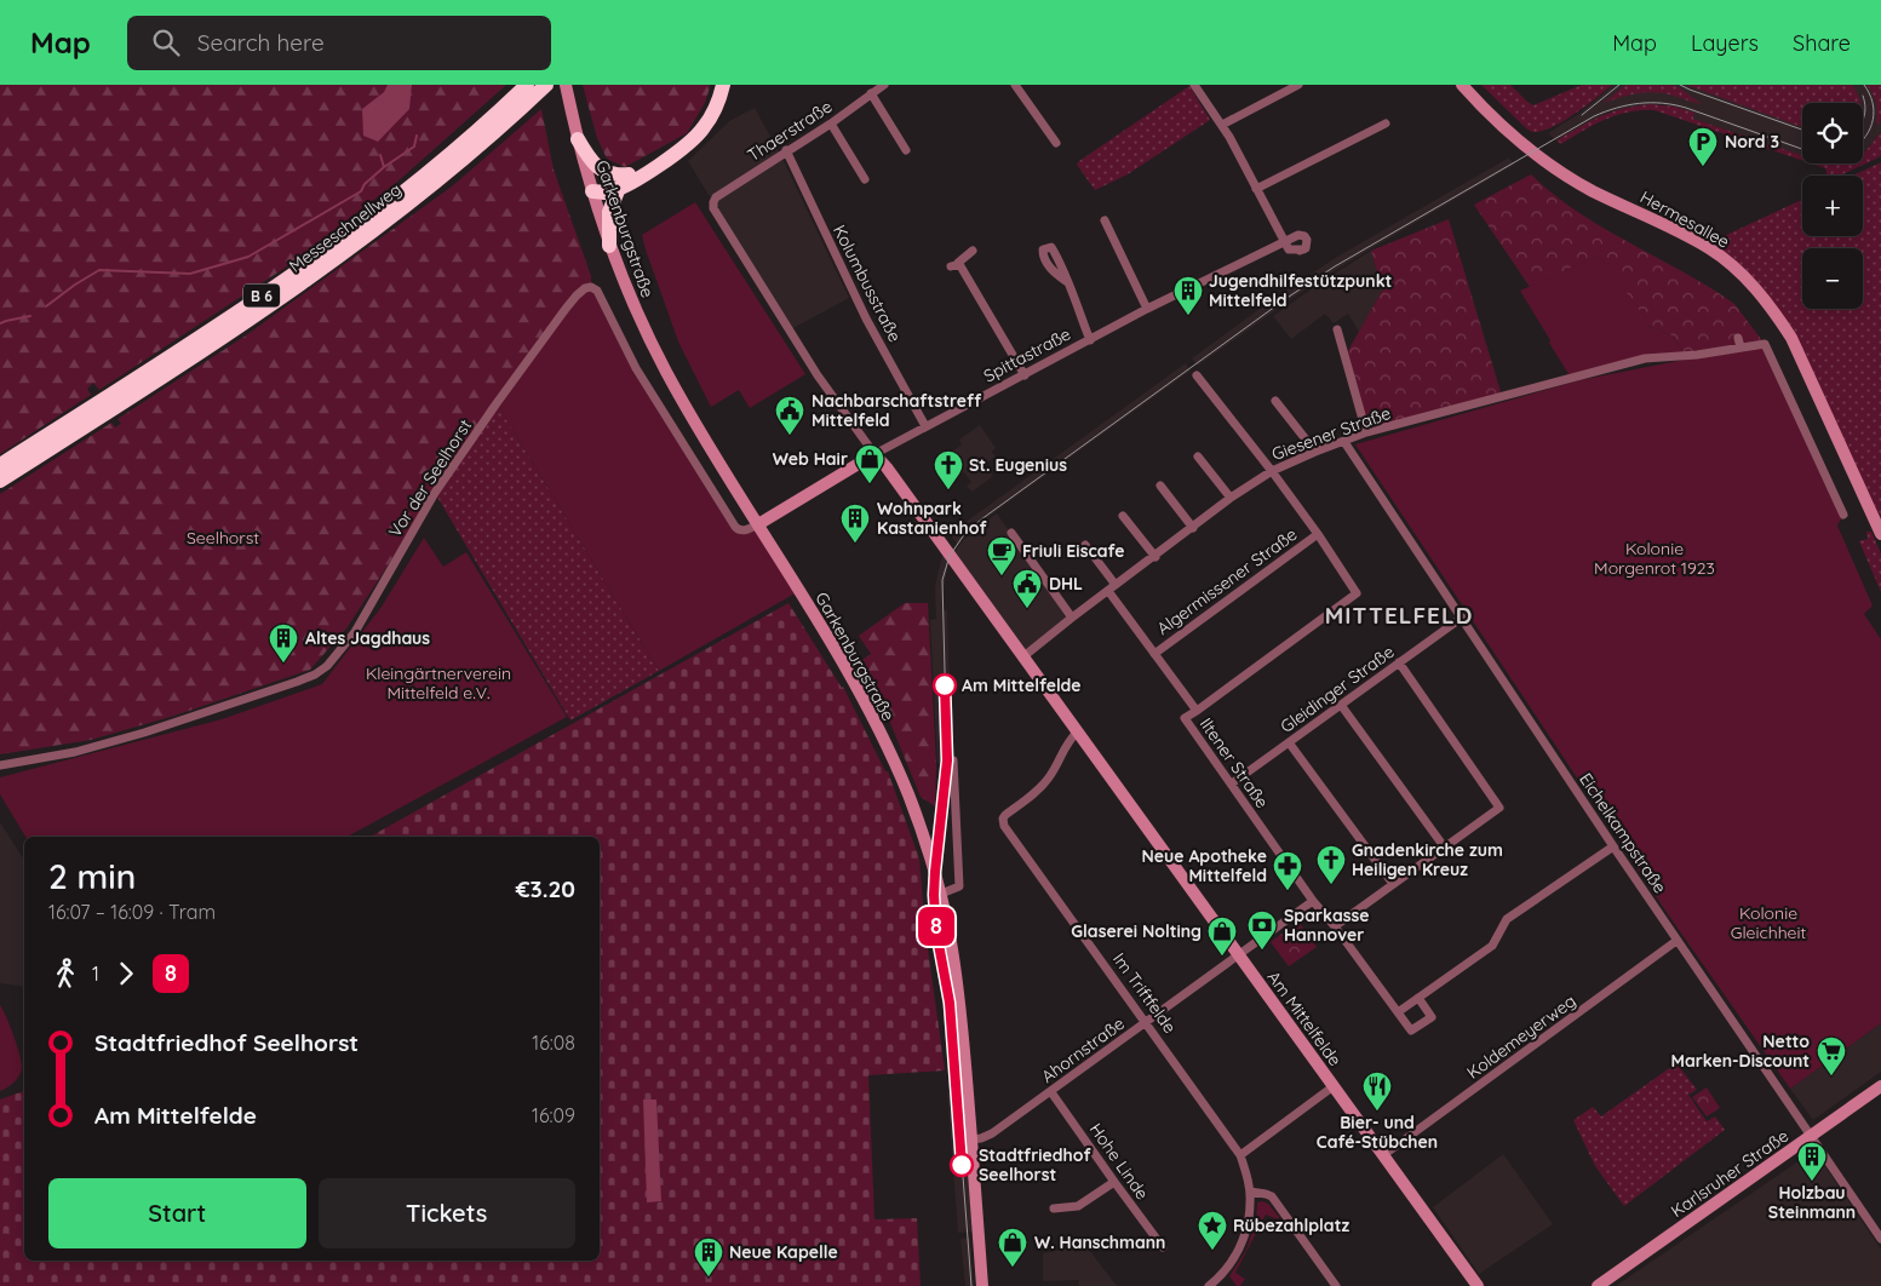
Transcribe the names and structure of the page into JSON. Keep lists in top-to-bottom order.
{
  "streets": {
    "highway": ["Messeschnellweg", "B 6"],
    "main road": [
      "Hermesallee",
      "Garkenburgstraße",
      "Spittastraße",
      "Am Mittelfelde",
      "Karlsruher Straße"
    ],
    "street": [
      "Thaerstraße",
      "Kolumbusstraße",
      "Giesener Straße",
      "Vor der Seelhorst",
      "Algermissener Straße",
      "Gleidinger Straße",
      "Iltener Straße",
      "Eichelkampstraße",
      "Im Triftfelde",
      "Koldemeyerweg",
      "Ahornstraße",
      "Hohe Linde"
    ]
  },
  "crossings": [
    ["Thaerstraße", "Kolumbusstraße"],
    ["Thaerstraße", "Am Mittelfelde"],
    ["Garkenburgstraße", "Spittastraße"],
    ["Garkenburgstraße", "Vor der Seelhorst"],
    ["Garkenburgstraße", "Ahornstraße"],
    ["Kolumbusstraße", "Spittastraße"],
    ["Spittastraße", "Vor der Seelhorst"],
    ["Spittastraße", "Am Mittelfelde"],
    ["Giesener Straße", "Iltener Straße"],
    ["Giesener Straße", "Eichelkampstraße"],
    ["Giesener Straße", "Am Mittelfelde"],
    ["Algermissener Straße", "Iltener Straße"],
    ["Gleidinger Straße", "Iltener Straße"],
    ["Gleidinger Straße", "Eichelkampstraße"],
    ["Iltener Straße", "Ahornstraße"],
    ["Eichelkampstraße", "Koldemeyerweg"],
    ["Eichelkampstraße", "Karlsruher Straße"],
    ["Im Triftfelde", "Am Mittelfelde"],
    ["Im Triftfelde", "Ahornstraße"],
    ["Am Mittelfelde", "Koldemeyerweg"],
    ["Am Mittelfelde", "Ahornstraße"],
    ["Ahornstraße", "Hohe Linde"]
  ],
  "districts": ["MITTELFELD"],
  "parks": [
    "Seelhorst",
    "Kolonie Morgenrot 1923",
    "Kleingärtnerverein Mittelfeld e.V.",
    "Kolonie Gleichheit"
  ],
  "places": {
    "parking": ["Nord 3"],
    "building": [
      "Jugendhilfestützpunkt Mittelfeld",
      "Wohnpark Kastanienhof",
      "Altes Jagdhaus",
      "Holzbau Steinmann",
      "Neue Kapelle"
    ],
    "public building": ["Nachbarschaftstreff Mittelfeld", "DHL"],
    "shop": ["Web Hair", "Glaserei Nolting", "W. Hanschmann"],
    "church": ["St. Eugenius", "Gnadenkirche zum Heiligen Kreuz"],
    "cafe": ["Friuli Eiscafe"],
    "other": ["Am Mittelfelde", "Stadtfriedhof Seelhorst"],
    "pharmacy": ["Neue Apotheke Mittelfeld"],
    "bank": ["Sparkasse Hannover"],
    "supermarket": ["Netto Marken-Discount"],
    "restaurant": ["Bier- und Café-Stübchen"],
    "place": ["Rübezahlplatz"]
  },
  "lines": ["tram line 8"],
  "page": {
    "header": "Map",
    "search": "Search here",
    "nav": ["Map", "Layers", "Share"],
    "on_map": "8",
    "map_buttons": ["+", "−"],
    "heading": ["2 min", "16:07 – 16:09 · Tram", "€3.20"],
    "legs": ["1", "8"],
    "list": [
      {
        "name": "Stadtfriedhof Seelhorst",
        "value": "16:08"
      },
      {
        "name": "Am Mittelfelde",
        "value": "16:09"
      }
    ],
    "buttons": ["Start", "Tickets"]
  }
}
